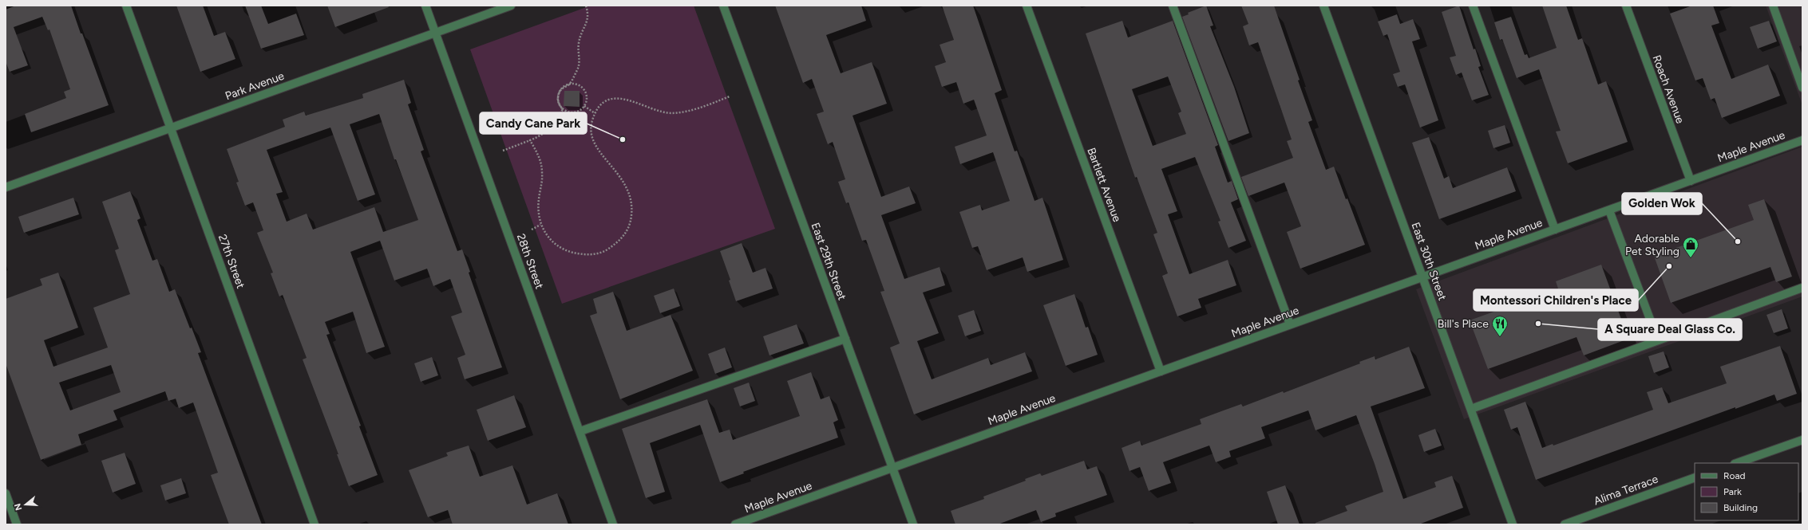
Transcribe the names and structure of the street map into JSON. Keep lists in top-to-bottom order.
{
  "streets": {
    "street": [
      "Park Avenue",
      "Roach Avenue",
      "Maple Avenue",
      "Bartlett Avenue",
      "27th Street",
      "28th Street",
      "East 29th Street",
      "East 30th Street",
      "Alima Terrace"
    ]
  },
  "crossings": [
    ["Park Avenue", "27th Street"],
    ["Park Avenue", "28th Street"],
    ["Roach Avenue", "Maple Avenue"],
    ["Maple Avenue", "Bartlett Avenue"],
    ["Maple Avenue", "East 29th Street"],
    ["Maple Avenue", "East 30th Street"]
  ],
  "places": {
    "other": [
      "Candy Cane Park",
      "Golden Wok",
      "Montessori Children's Place",
      "A Square Deal Glass Co."
    ],
    "shop": ["Adorable Pet Styling"],
    "restaurant": ["Bill's Place"]
  },
  "legend": ["Road", "Park", "Building"],
  "north": "left"
}
